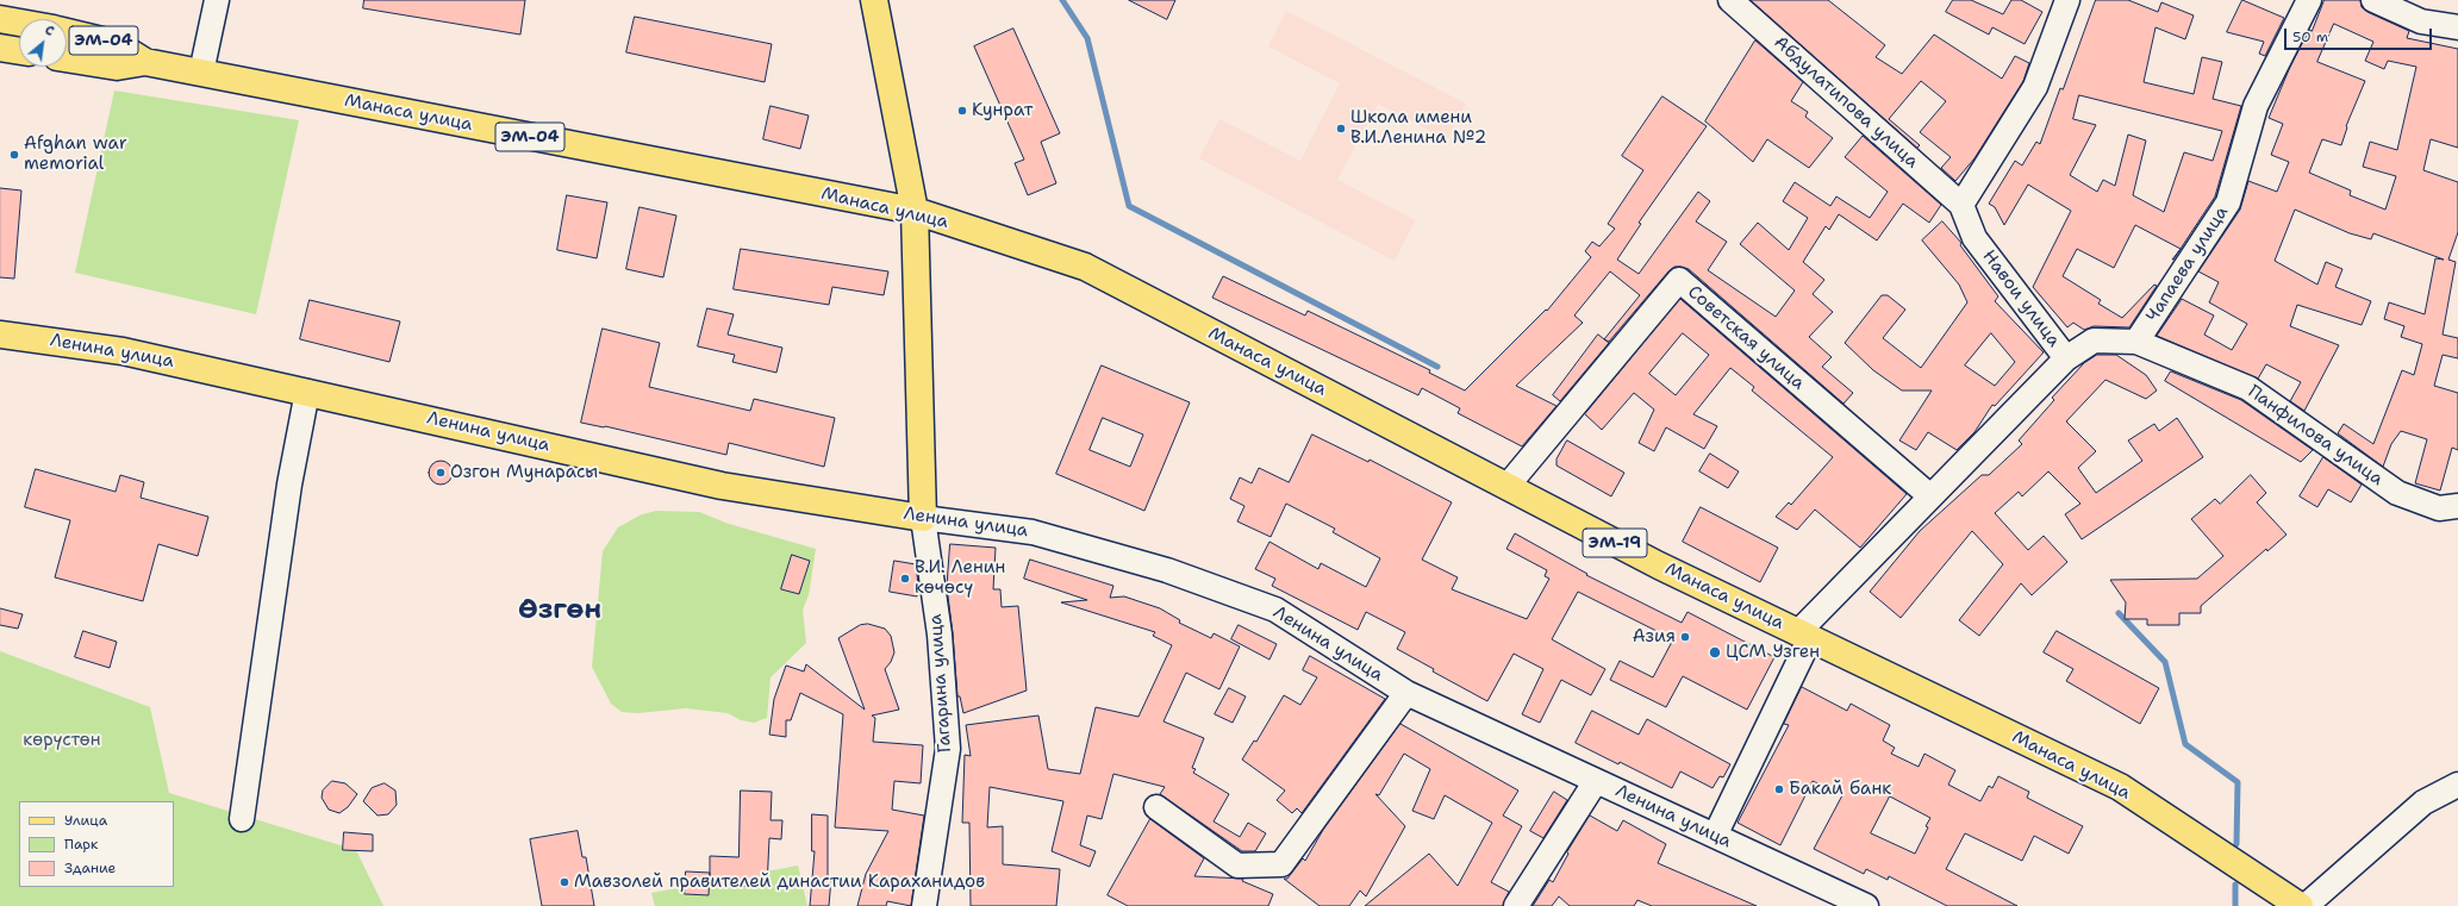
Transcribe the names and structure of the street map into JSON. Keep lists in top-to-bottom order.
{
  "streets": {
    "main road": [
      "ЭМ-04",
      "Манаса улица",
      "Ленина улица",
      "ЭМ-19"
    ],
    "street": [
      "Абдулатипова улица",
      "Чапаева улица",
      "Навои улица",
      "Советская улица",
      "Панфилова улица",
      "Гагарина улица"
    ]
  },
  "crossings": [
    ["Абдулатипова улица", "Навои улица"],
    ["Манаса улица", "Навои улица"],
    ["Манаса улица", "Советская улица"],
    ["Чапаева улица", "Панфилова улица"],
    ["Навои улица", "Советская улица"],
    ["Навои улица", "Ленина улица"],
    ["Навои улица", "Панфилова улица"],
    ["Ленина улица", "Гагарина улица"]
  ],
  "districts": ["Өзгөн"],
  "parks": ["көрүстөн"],
  "places": [
    "Кунрат",
    "Школа имени В.И.Ленина №2",
    "Afghan war memorial",
    "Озгон Мунарасы",
    "В.И. Ленин көчөсү",
    "Азия",
    "ЦСМ Узген",
    "Бакай банк",
    "Мавзолей правителей династии Караханидов"
  ],
  "legend": ["Улица", "Парк", "Здание"],
  "scale_bar": "50 m",
  "north": "top right"
}
